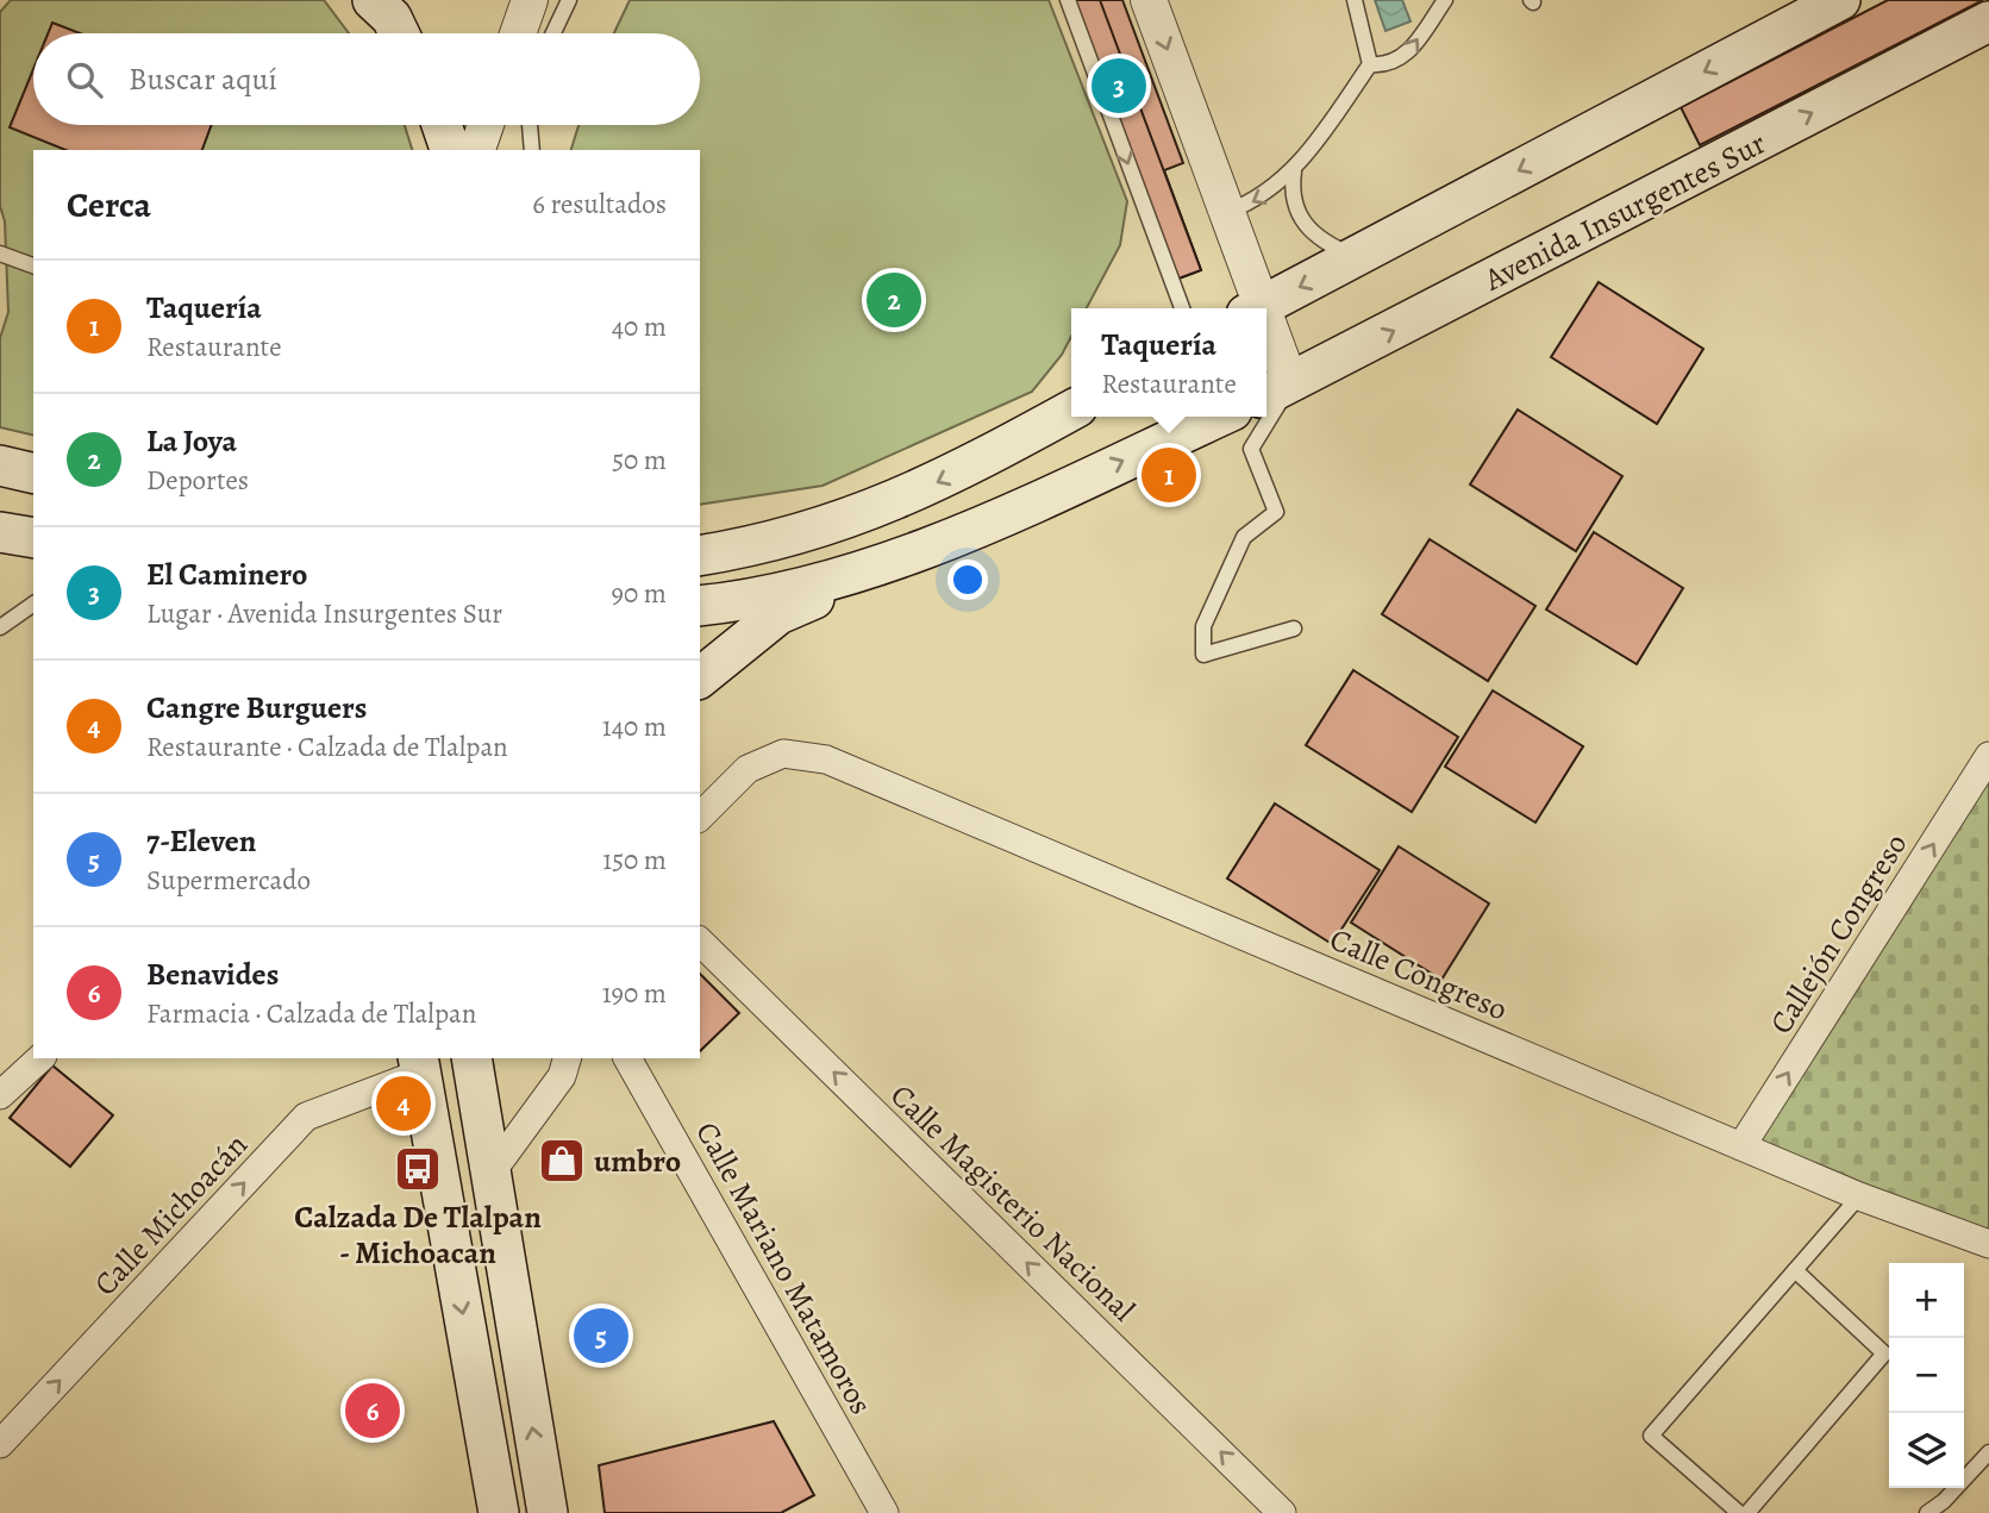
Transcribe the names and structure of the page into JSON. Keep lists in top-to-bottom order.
{
  "streets": {
    "main road": ["Avenida Insurgentes Sur"],
    "street": [
      "Callejón Congreso",
      "Calle Congreso",
      "Calle Magisterio Nacional",
      "Calle Michoacán",
      "Calle Mariano Matamoros"
    ]
  },
  "crossings": [
    ["Callejón Congreso", "Calle Congreso"]
  ],
  "one_way": ["Callejón Congreso", "Calle Magisterio Nacional", "Calle Michoacán"],
  "places": {
    "shop": ["umbro"],
    "bus stop": ["Calzada De Tlalpan - Michoacan"]
  },
  "page": {
    "search": "Buscar aquí",
    "pins": [
      "3",
      "2",
      "1",
      "4",
      "5",
      "6"
    ],
    "heading": ["Cerca", "6 resultados"],
    "list": [
      {
        "mark": "1",
        "name": "Taquería",
        "note": "Restaurante",
        "value": "40 m"
      },
      {
        "mark": "2",
        "name": "La Joya",
        "note": "Deportes",
        "value": "50 m"
      },
      {
        "mark": "3",
        "name": "El Caminero",
        "note": "Lugar · Avenida Insurgentes Sur",
        "value": "90 m"
      },
      {
        "mark": "4",
        "name": "Cangre Burguers",
        "note": "Restaurante · Calzada de Tlalpan",
        "value": "140 m"
      },
      {
        "mark": "5",
        "name": "7-Eleven",
        "note": "Supermercado",
        "value": "150 m"
      },
      {
        "mark": "6",
        "name": "Benavides",
        "note": "Farmacia · Calzada de Tlalpan",
        "value": "190 m"
      }
    ],
    "popup": ["Taquería", "Restaurante"],
    "map_buttons": ["+", "−"]
  }
}
